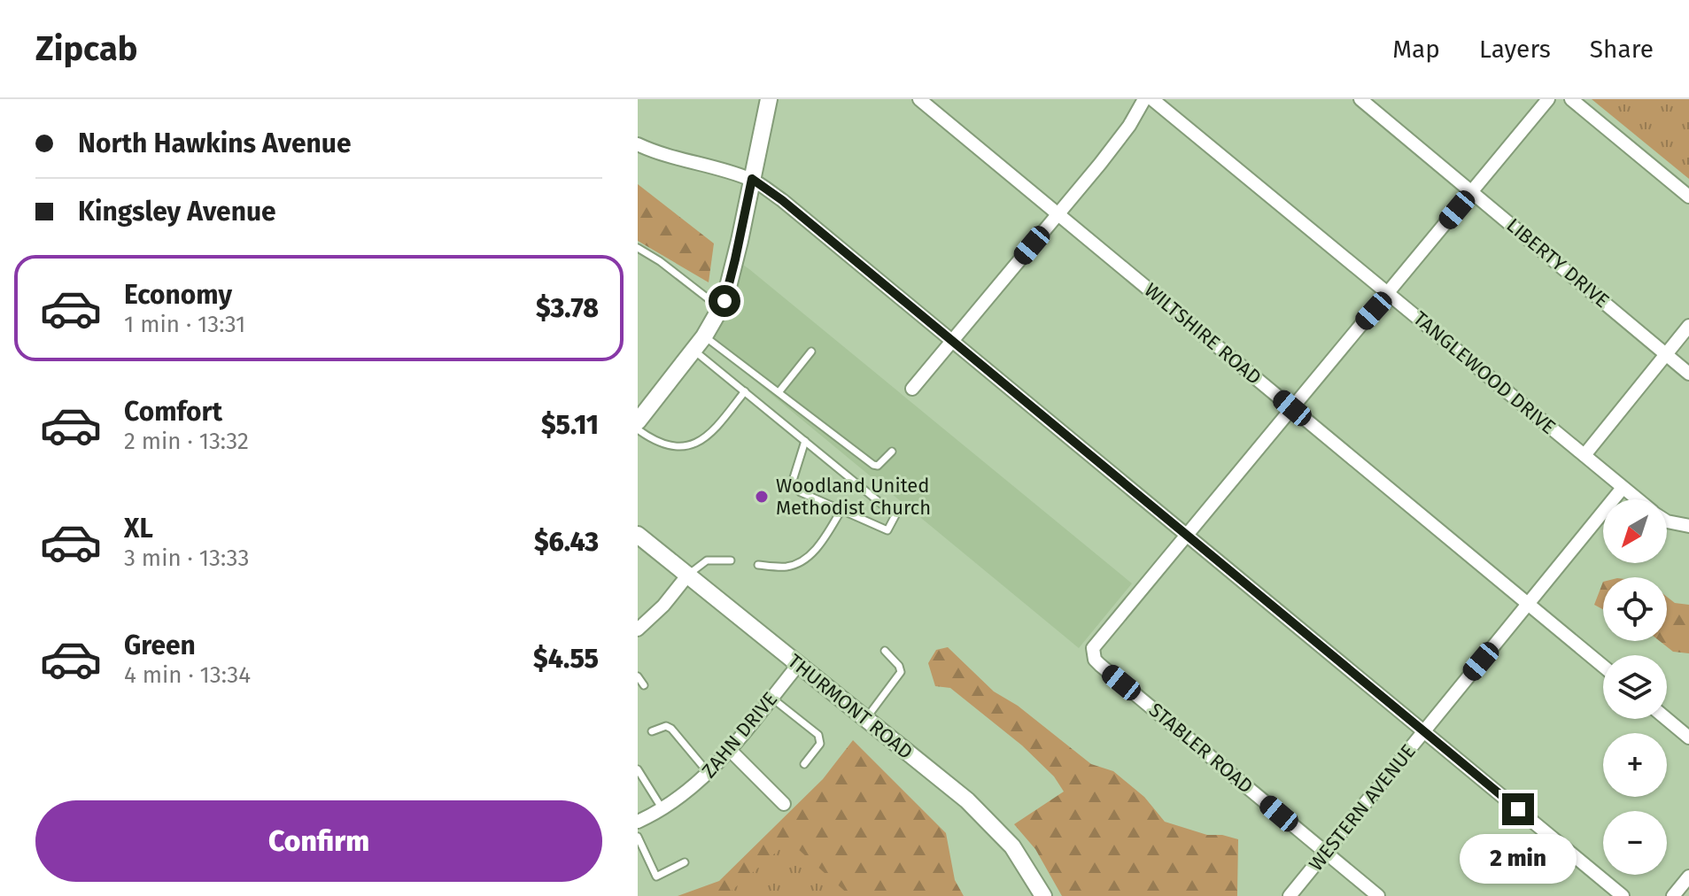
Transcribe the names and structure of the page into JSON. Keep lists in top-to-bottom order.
{
  "streets": {
    "street": [
      "LIBERTY DRIVE",
      "WILTSHIRE ROAD",
      "TANGLEWOOD DRIVE",
      "THURMONT ROAD",
      "ZAHN DRIVE",
      "STABLER ROAD",
      "WESTERN AVENUE"
    ]
  },
  "crossings": [
    ["WILTSHIRE ROAD", "WESTERN AVENUE"],
    ["TANGLEWOOD DRIVE", "WESTERN AVENUE"],
    ["THURMONT ROAD", "ZAHN DRIVE"],
    ["STABLER ROAD", "WESTERN AVENUE"]
  ],
  "places": ["Woodland United Methodist Church"],
  "north": "bottom left",
  "page": {
    "header": "Zipcab",
    "nav": ["Map", "Layers", "Share"],
    "banner": ["North Hawkins Avenue", "Kingsley Avenue"],
    "list": [
      {
        "name": "Economy",
        "note": "1 min · 13:31",
        "value": "$3.78"
      },
      {
        "name": "Comfort",
        "note": "2 min · 13:32",
        "value": "$5.11"
      },
      {
        "name": "XL",
        "note": "3 min · 13:33",
        "value": "$6.43"
      },
      {
        "name": "Green",
        "note": "4 min · 13:34",
        "value": "$4.55"
      }
    ],
    "map_buttons": ["+", "−"],
    "buttons": "Confirm",
    "bubble": "2 min"
  }
}
